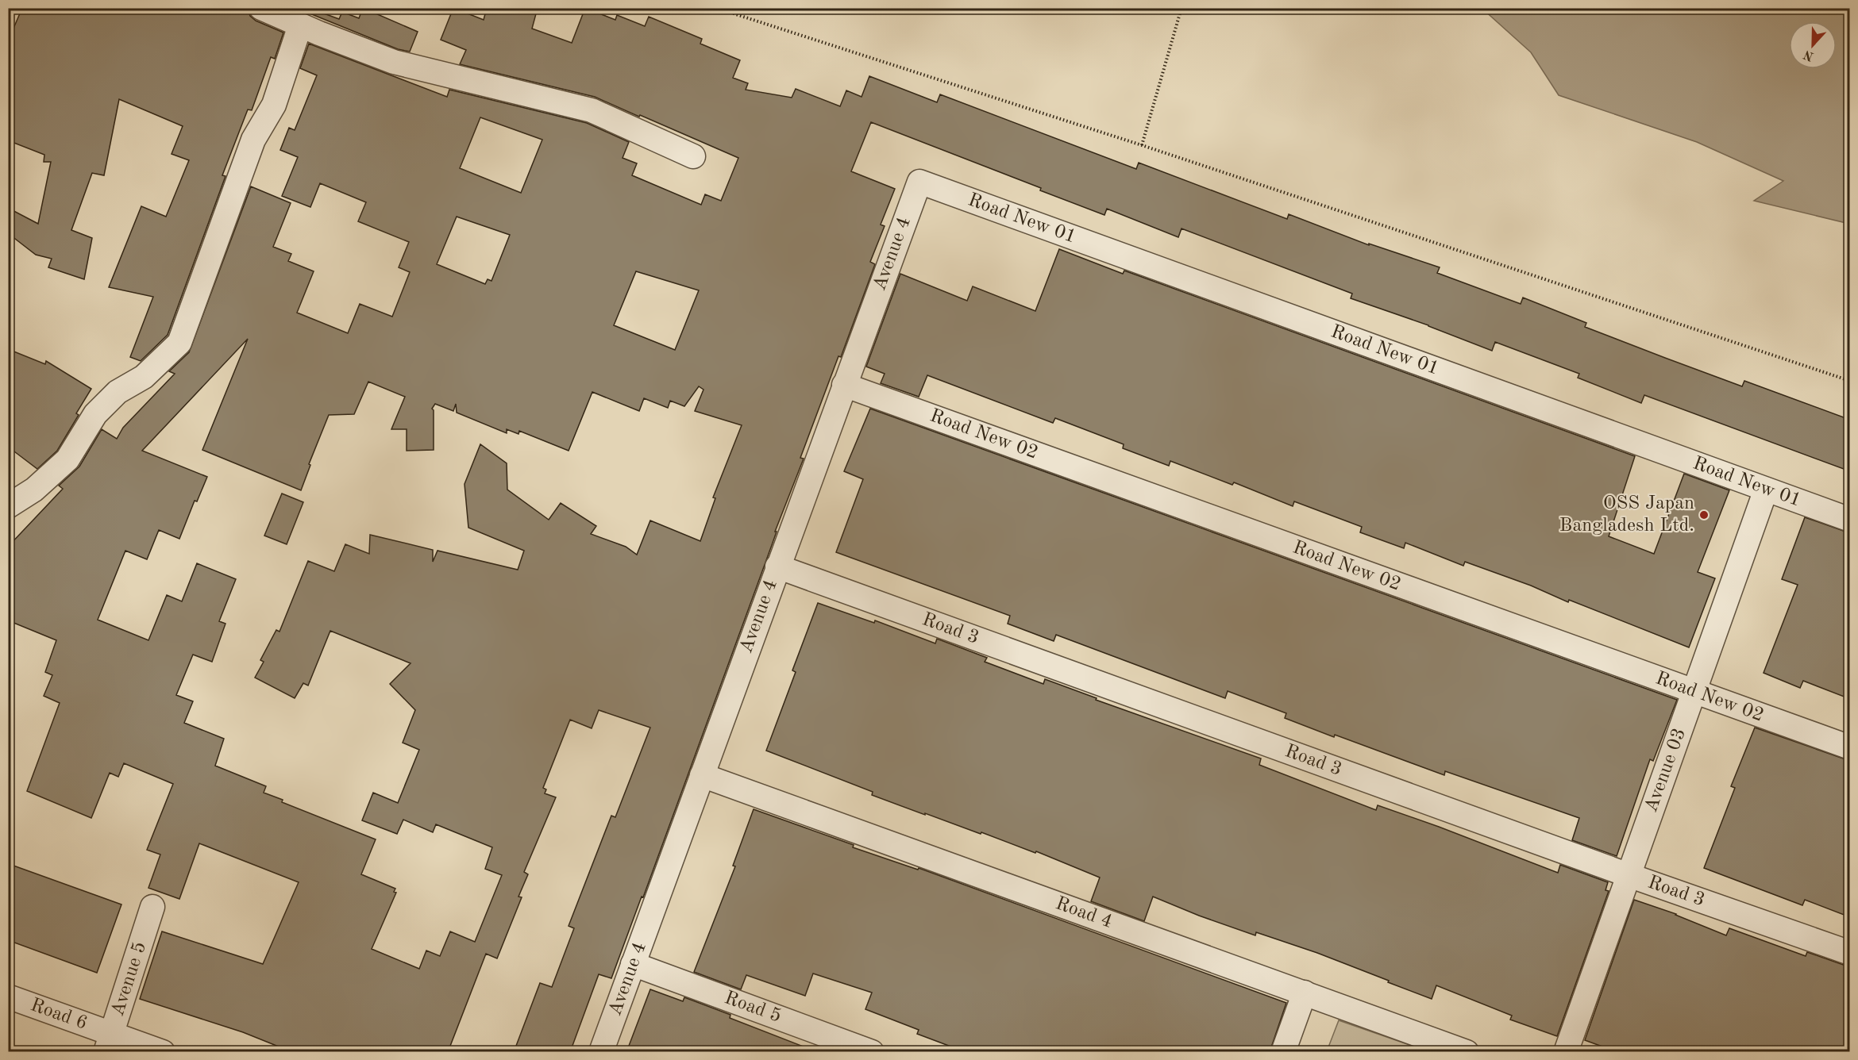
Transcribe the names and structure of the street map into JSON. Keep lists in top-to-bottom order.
{
  "streets": {
    "street": [
      "Road New 01",
      "Avenue 4",
      "Road New 02",
      "Road 3",
      "Avenue 03",
      "Road 4",
      "Avenue 5",
      "Road 5",
      "Road 6"
    ]
  },
  "crossings": [
    ["Road New 01", "Avenue 4"],
    ["Road New 01", "Avenue 03"],
    ["Avenue 4", "Road New 02"],
    ["Avenue 4", "Road 3"],
    ["Avenue 4", "Road 4"],
    ["Avenue 4", "Road 5"],
    ["Road New 02", "Avenue 03"],
    ["Road 3", "Avenue 03"],
    ["Avenue 5", "Road 6"]
  ],
  "places": ["OSS Japan Bangladesh Ltd."],
  "north": "bottom"
}
